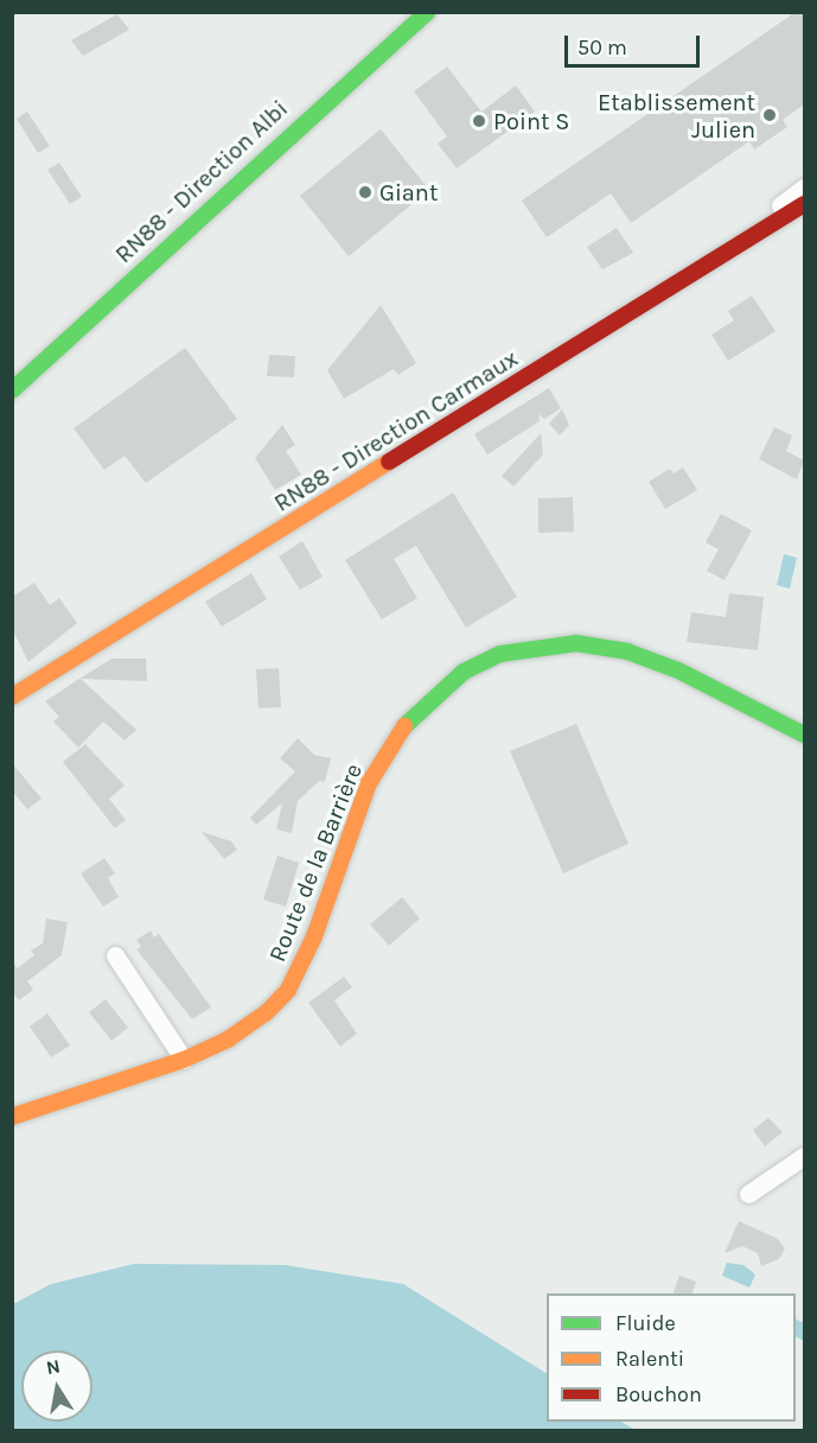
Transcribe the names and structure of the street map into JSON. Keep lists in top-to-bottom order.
{
  "streets": {
    "main road": ["RN88 - Direction Albi", "RN88 - Direction Carmaux", "Route de la Barrière"]
  },
  "places": ["Etablissement Julien", "Point S", "Giant"],
  "legend": ["Fluide", "Ralenti", "Bouchon"],
  "scale_bar": "50 m",
  "north": "top"
}
